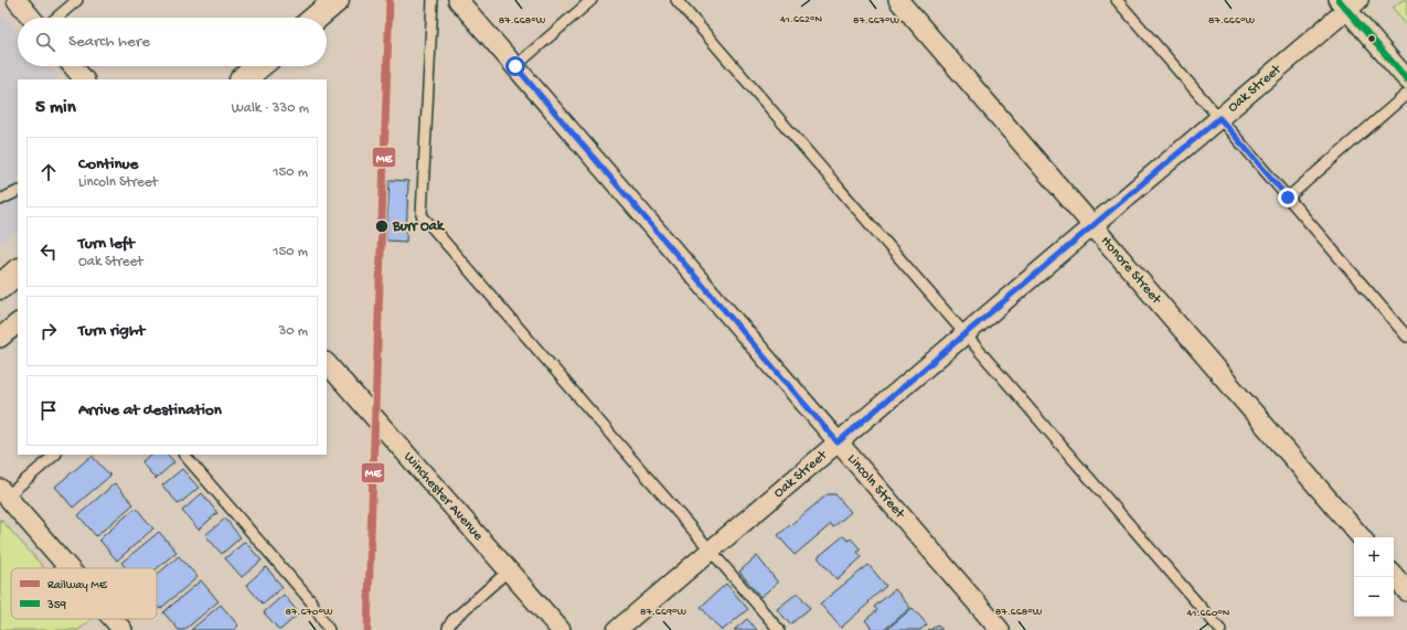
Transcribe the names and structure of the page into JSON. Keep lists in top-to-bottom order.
{
  "streets": {
    "street": [
      "Oak Street",
      "Honore Street",
      "Lincoln Street",
      "Winchester Avenue"
    ]
  },
  "crossings": [
    ["Oak Street", "Honore Street"],
    ["Oak Street", "Lincoln Street"]
  ],
  "places": ["Burr Oak"],
  "lines": ["rail line ME", "transit line 359"],
  "legend": ["Railway ME", "359"],
  "page": {
    "search": "Search here",
    "heading": ["5 min", "Walk · 330 m"],
    "list": [
      ["Continue", "Lincoln Street", "150 m"],
      ["Turn left", "Oak Street", "150 m"],
      ["Turn right", "30 m"],
      "Arrive at destination"
    ],
    "map_buttons": ["+", "−"]
  },
  "coordinates": [
    "41.662°N",
    "87.668°W",
    "87.667°W",
    "87.666°W",
    "87.670°W",
    "87.669°W",
    "41.660°N"
  ]
}
